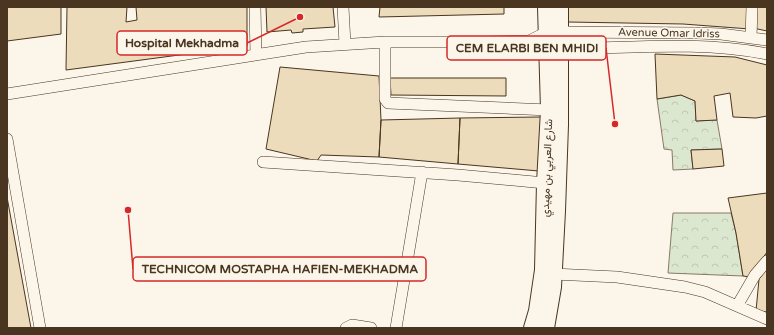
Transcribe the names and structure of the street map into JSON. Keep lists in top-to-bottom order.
{
  "streets": {
    "main road": ["شارع العربي بن مهيدي"],
    "street": ["Avenue Omar Idriss"]
  },
  "crossings": [
    ["Avenue Omar Idriss", "شارع العربي بن مهيدي"]
  ],
  "places": ["Hospital Mekhadma", "CEM ELARBI BEN MHIDI", "TECHNICOM MOSTAPHA HAFIEN-MEKHADMA"]
}
